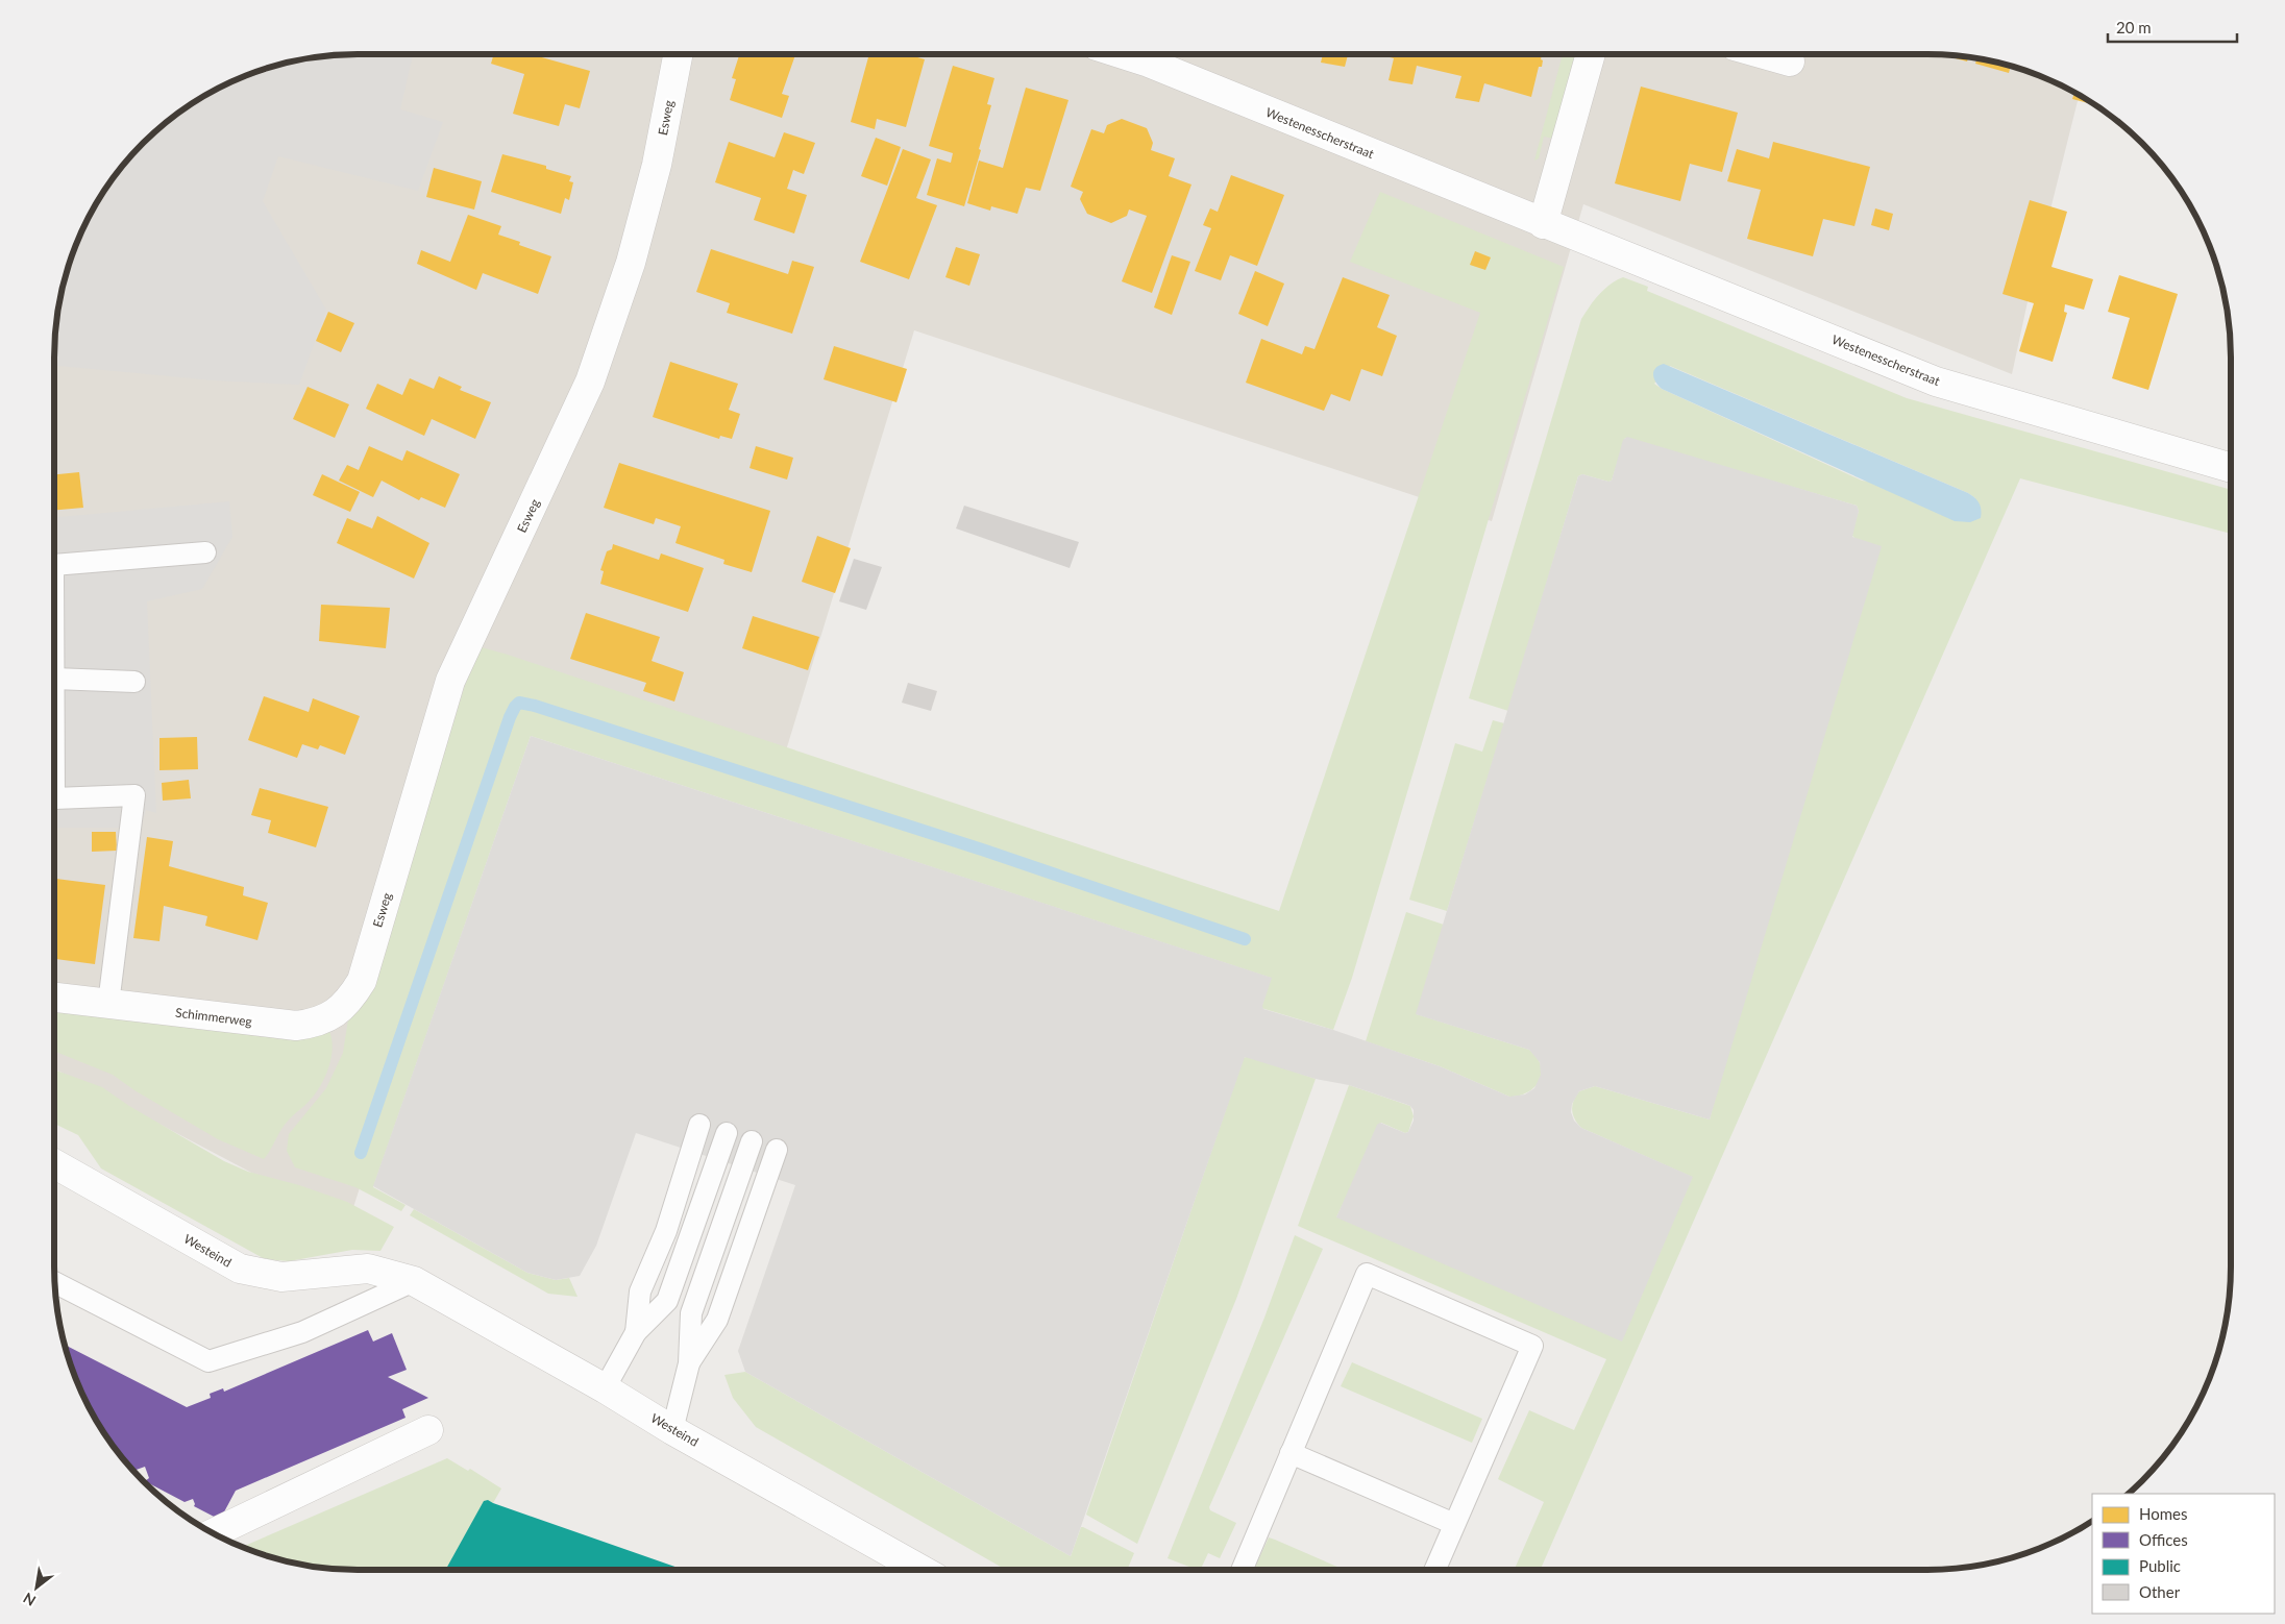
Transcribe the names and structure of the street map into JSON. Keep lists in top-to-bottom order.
{
  "streets": {
    "street": [
      "Esweg",
      "Westenesscherstraat",
      "Schimmerweg",
      "Westeind"
    ]
  },
  "crossings": [
    ["Esweg", "Schimmerweg"]
  ],
  "legend": [
    "Homes",
    "Offices",
    "Public",
    "Other"
  ],
  "scale_bar": "20 m",
  "north": "bottom left"
}
